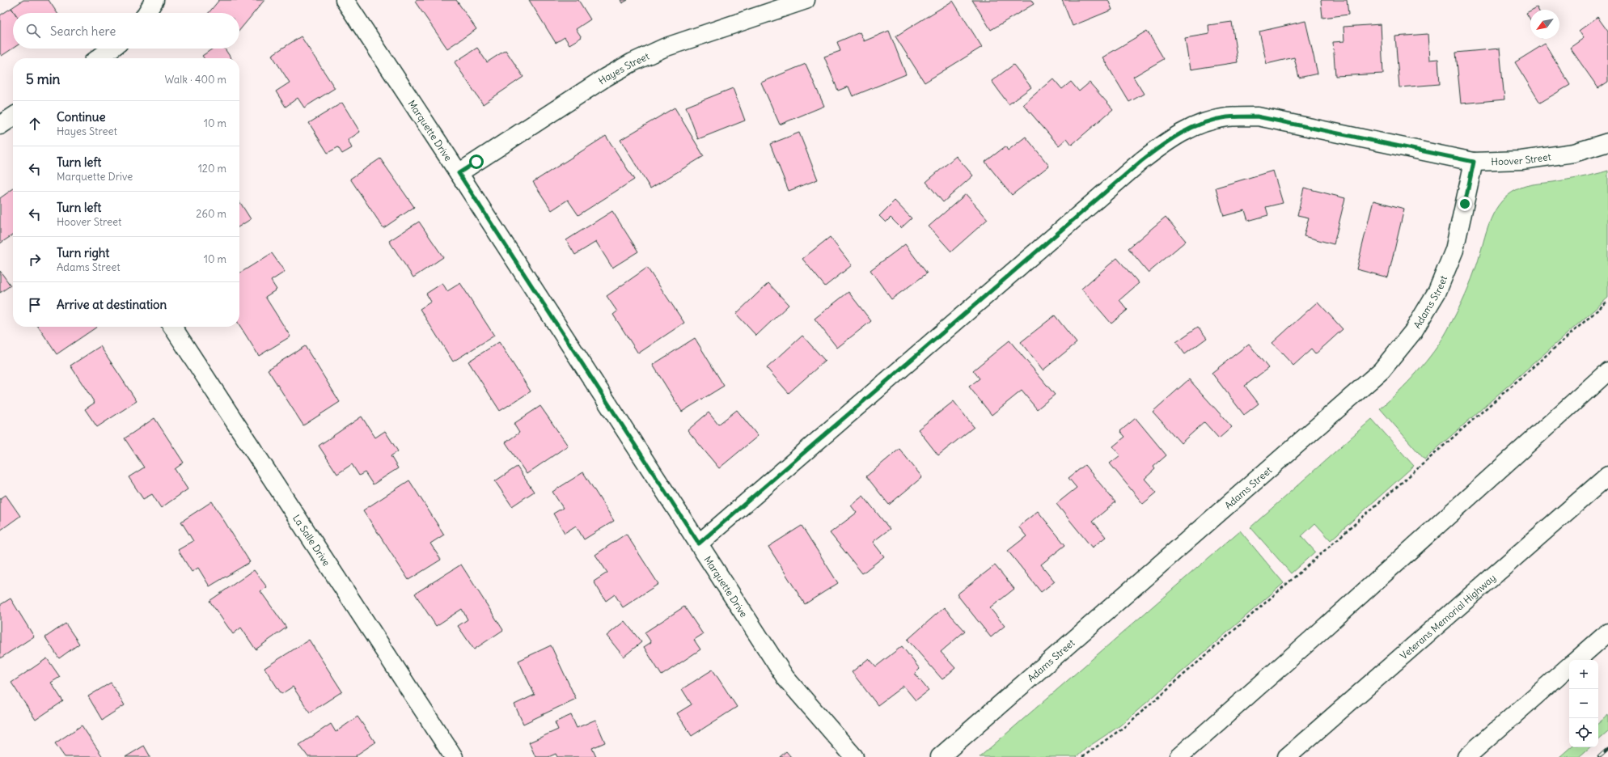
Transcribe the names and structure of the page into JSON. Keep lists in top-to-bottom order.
{
  "streets": {
    "main road": [
      "Hayes Street",
      "Marquette Drive",
      "Hoover Street",
      "Adams Street",
      "La Salle Drive",
      "Veterans Memorial Highway"
    ]
  },
  "crossings": [
    ["Hayes Street", "Marquette Drive"],
    ["Marquette Drive", "Hoover Street"],
    ["Hoover Street", "Adams Street"]
  ],
  "north": "bottom left",
  "page": {
    "search": "Search here",
    "heading": ["5 min", "Walk · 400 m"],
    "list": [
      ["Continue", "Hayes Street", "10 m"],
      ["Turn left", "Marquette Drive", "120 m"],
      ["Turn left", "Hoover Street", "260 m"],
      ["Turn right", "Adams Street", "10 m"],
      "Arrive at destination"
    ],
    "map_buttons": ["+", "−"]
  }
}
